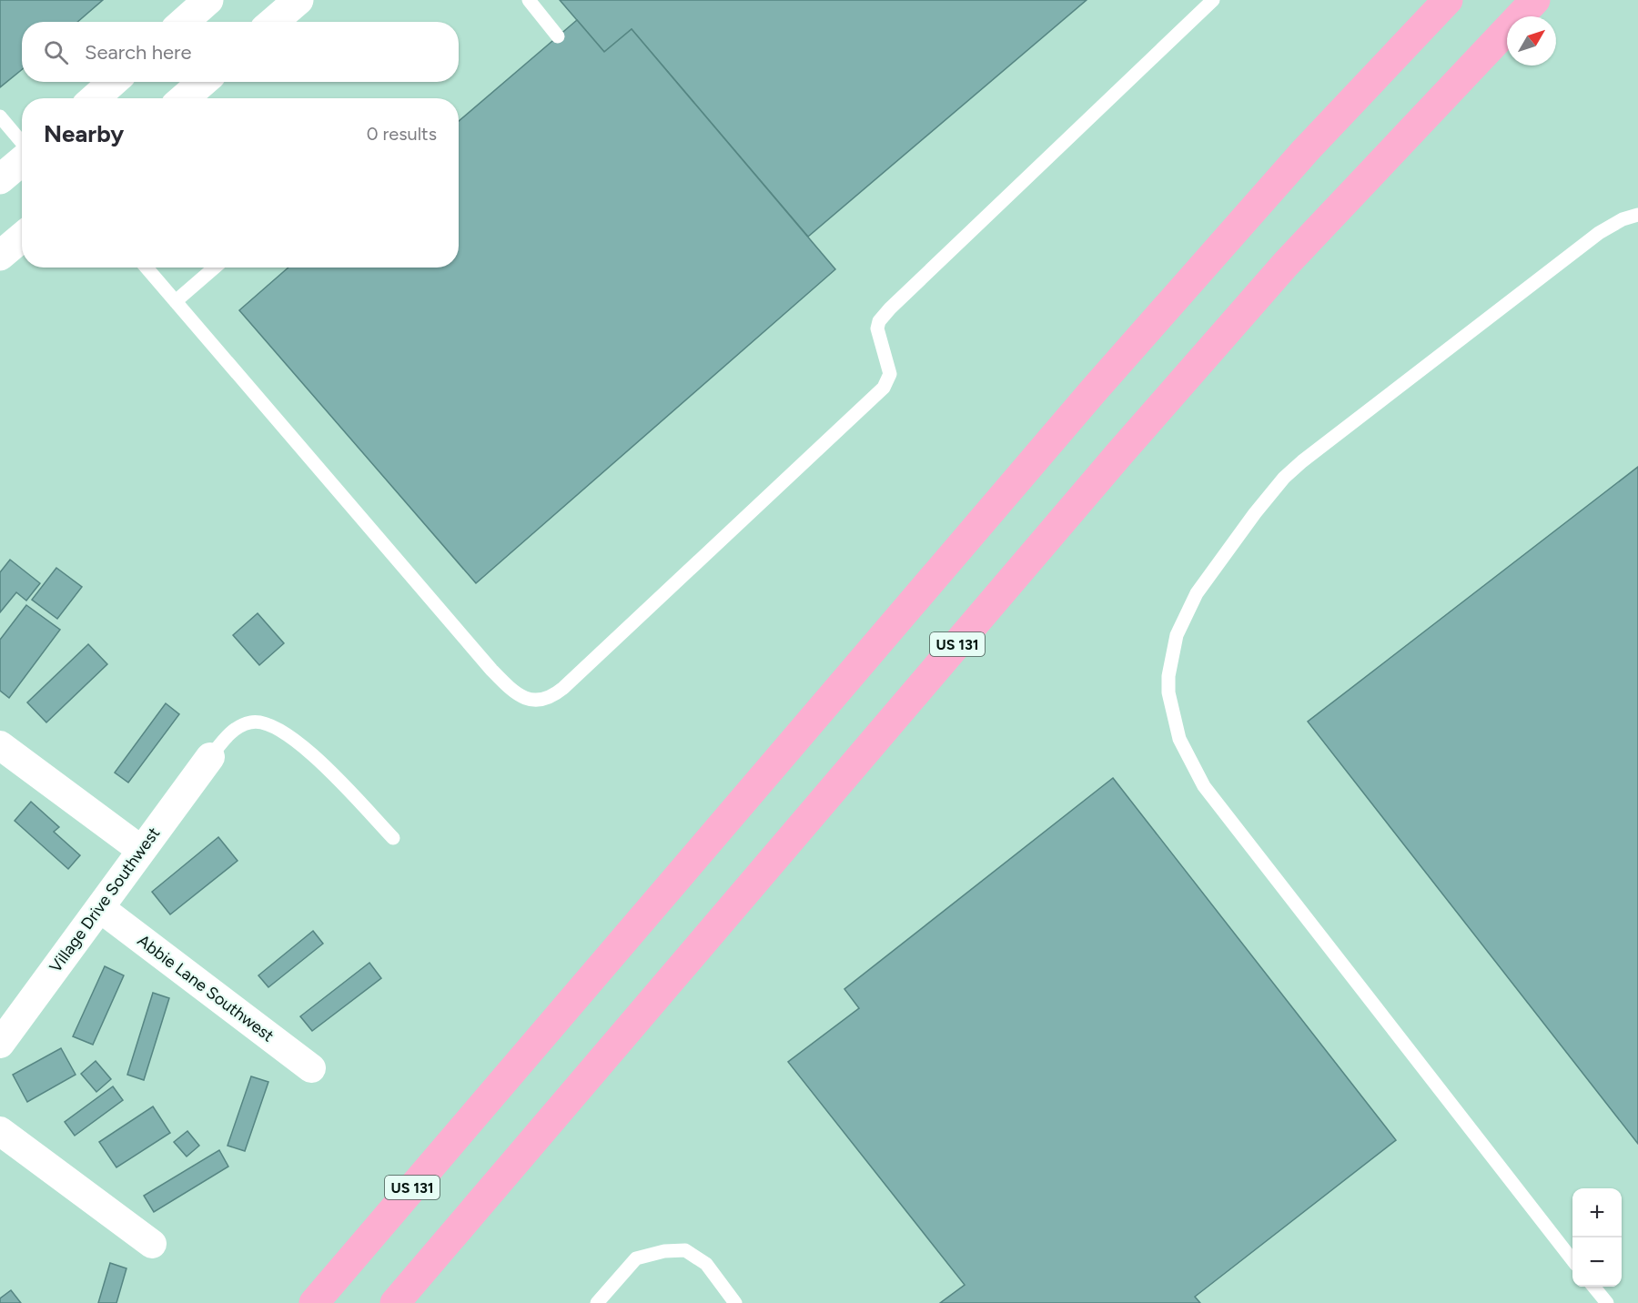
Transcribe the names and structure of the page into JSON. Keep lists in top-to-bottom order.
{
  "streets": {
    "highway": ["US 131"],
    "street": ["Village Drive Southwest", "Abbie Lane Southwest"]
  },
  "crossings": [
    ["Village Drive Southwest", "Abbie Lane Southwest"]
  ],
  "north": "top right",
  "page": {
    "search": "Search here",
    "heading": ["Nearby", "0 results"],
    "map_buttons": ["+", "−"]
  }
}
